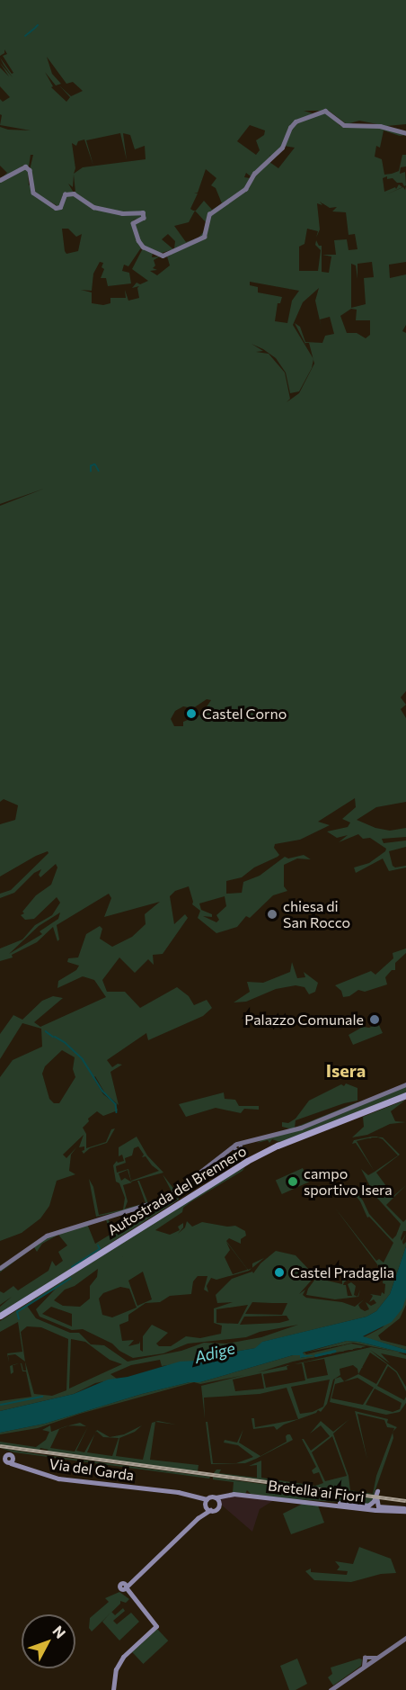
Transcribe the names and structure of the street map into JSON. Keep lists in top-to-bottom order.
{
  "streets": {
    "highway": ["Autostrada del Brennero"],
    "main road": ["Via del Garda", "Bretella ai Fiori"]
  },
  "crossings": [
    ["Via del Garda", "Bretella ai Fiori"]
  ],
  "districts": ["Isera"],
  "water": ["Adige"],
  "places": [
    "Castel Corno",
    "chiesa di San Rocco",
    "Palazzo Comunale",
    "campo sportivo Isera",
    "Castel Pradaglia"
  ],
  "north": "top right"
}
